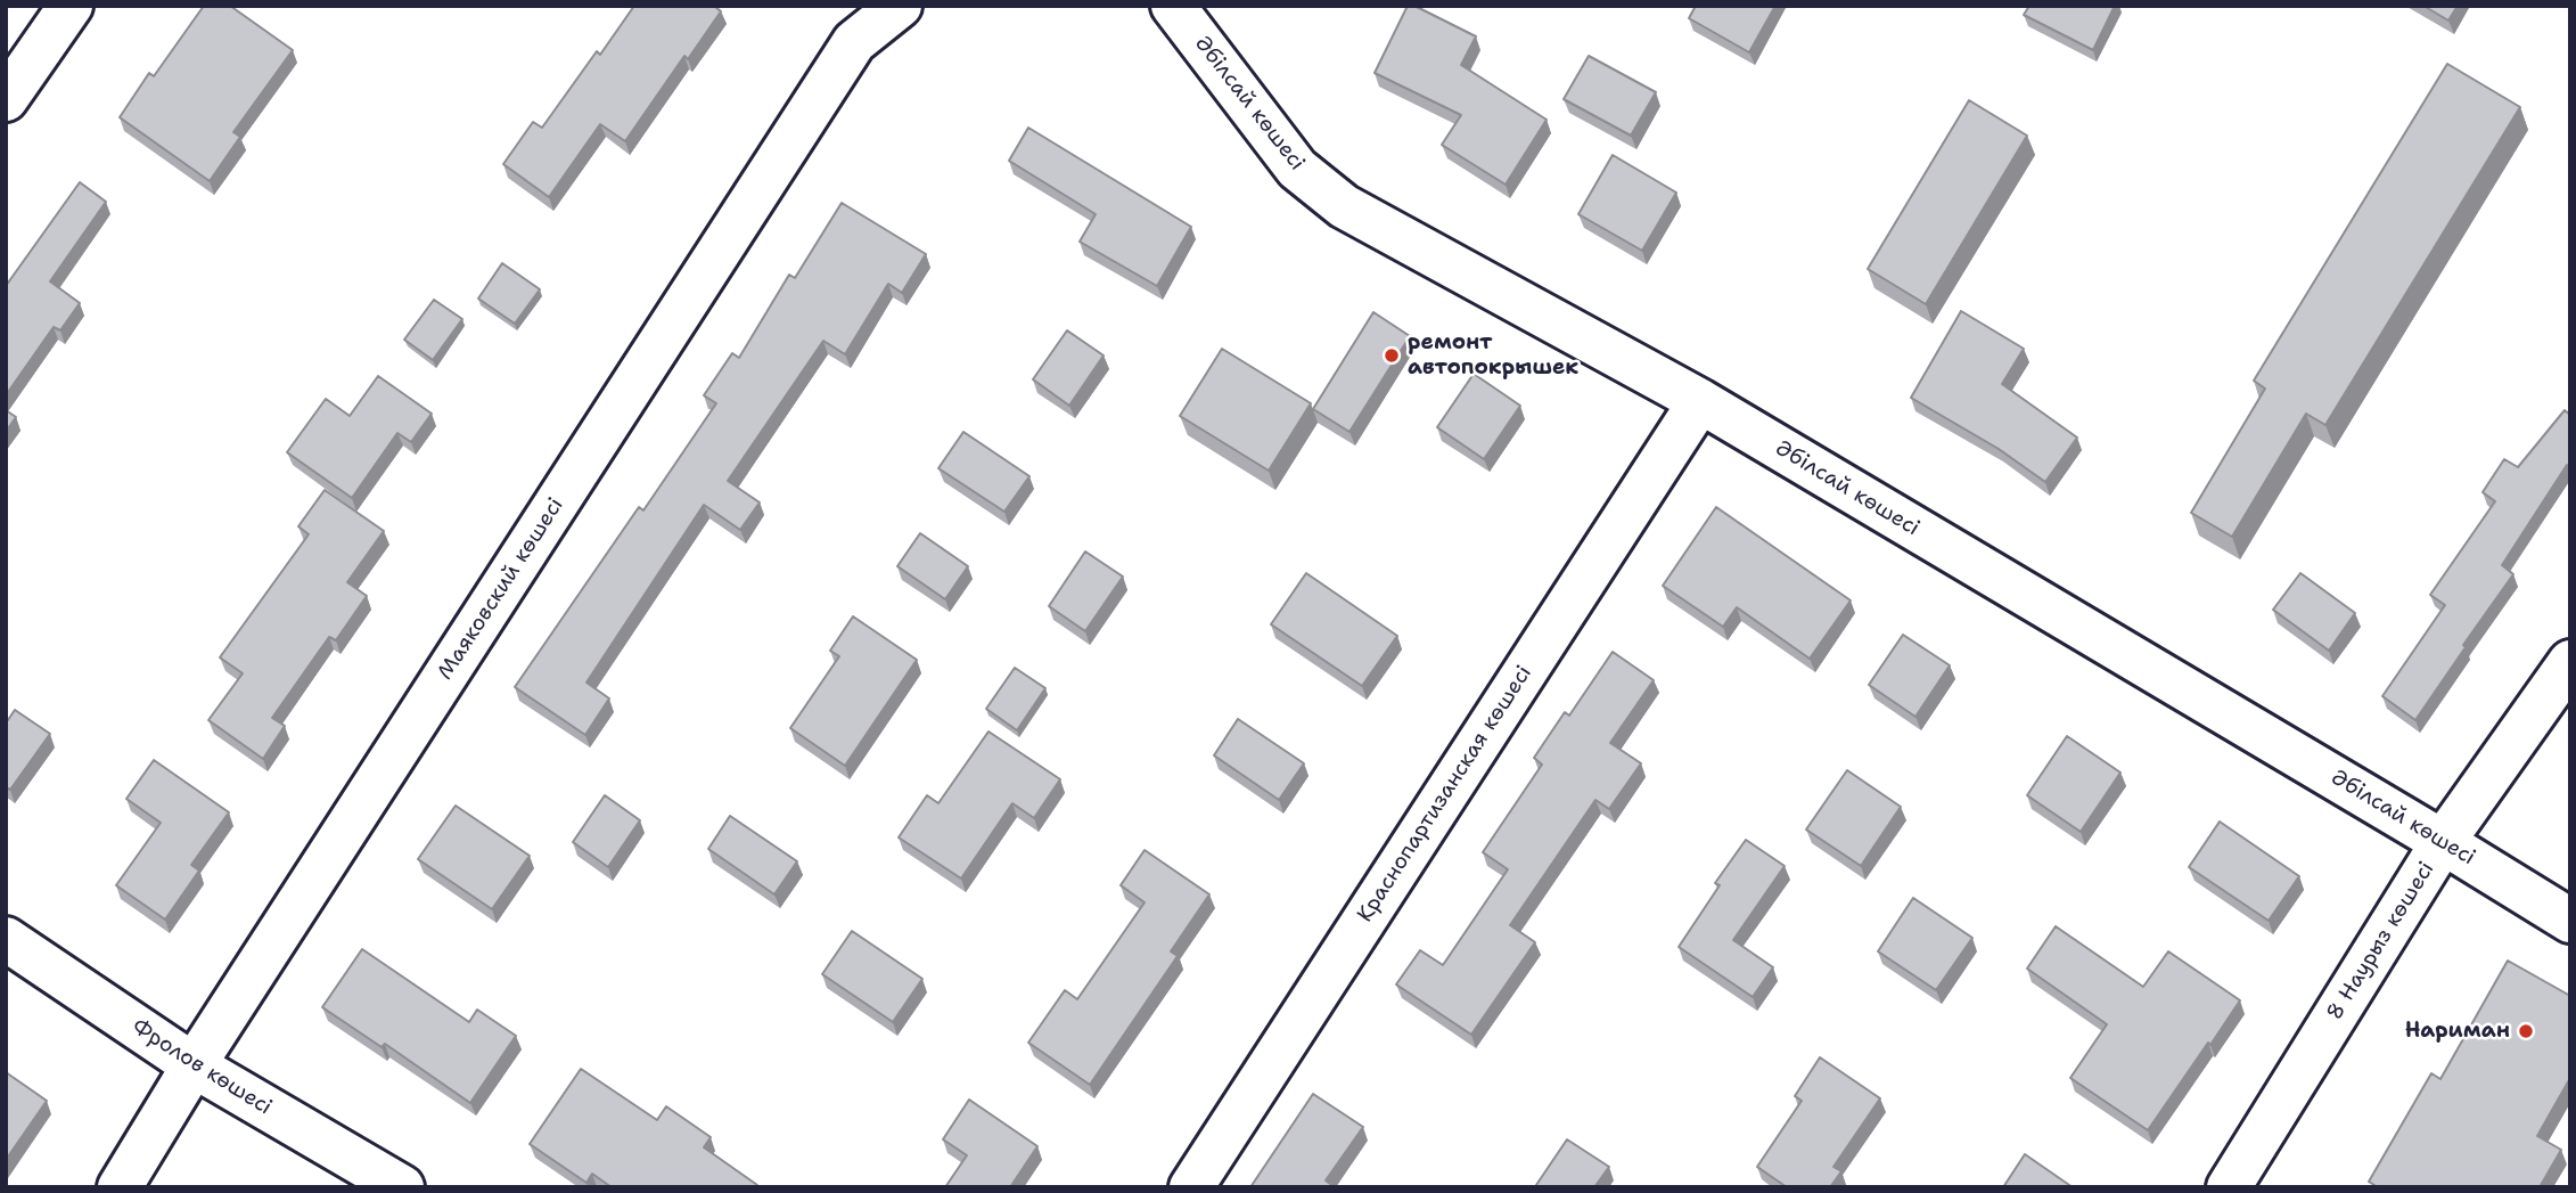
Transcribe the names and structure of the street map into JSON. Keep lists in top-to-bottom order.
{
  "streets": {
    "street": [
      "Әбілсай көшесі",
      "Маяковский көшесі",
      "Краснопартизанская көшесі",
      "8 Наурыз көшесі",
      "Фролов көшесі"
    ]
  },
  "crossings": [
    ["Әбілсай көшесі", "Краснопартизанская көшесі"],
    ["Әбілсай көшесі", "8 Наурыз көшесі"],
    ["Маяковский көшесі", "Фролов көшесі"]
  ],
  "places": ["ремонт автопокрышек", "Нариман"]
}
